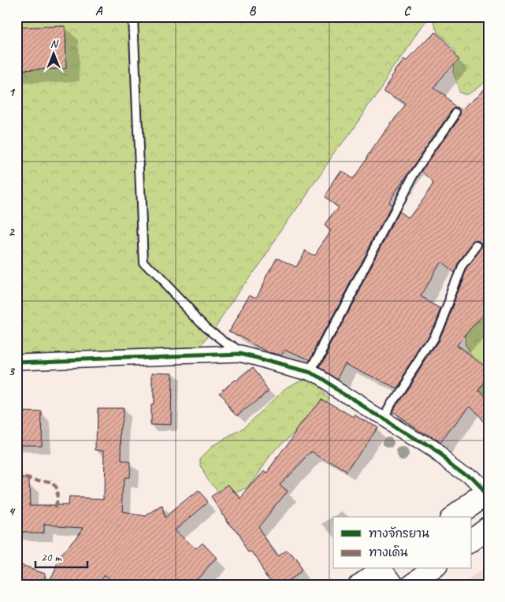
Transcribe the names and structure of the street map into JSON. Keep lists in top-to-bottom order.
{
  "legend": ["ทางจักรยาน", "ทางเดิน"],
  "scale_bar": "20 m",
  "north": "top",
  "grid": {
    "columns": ["A", "B", "C"],
    "rows": [
      "1",
      "2",
      "3",
      "4"
    ]
  }
}
